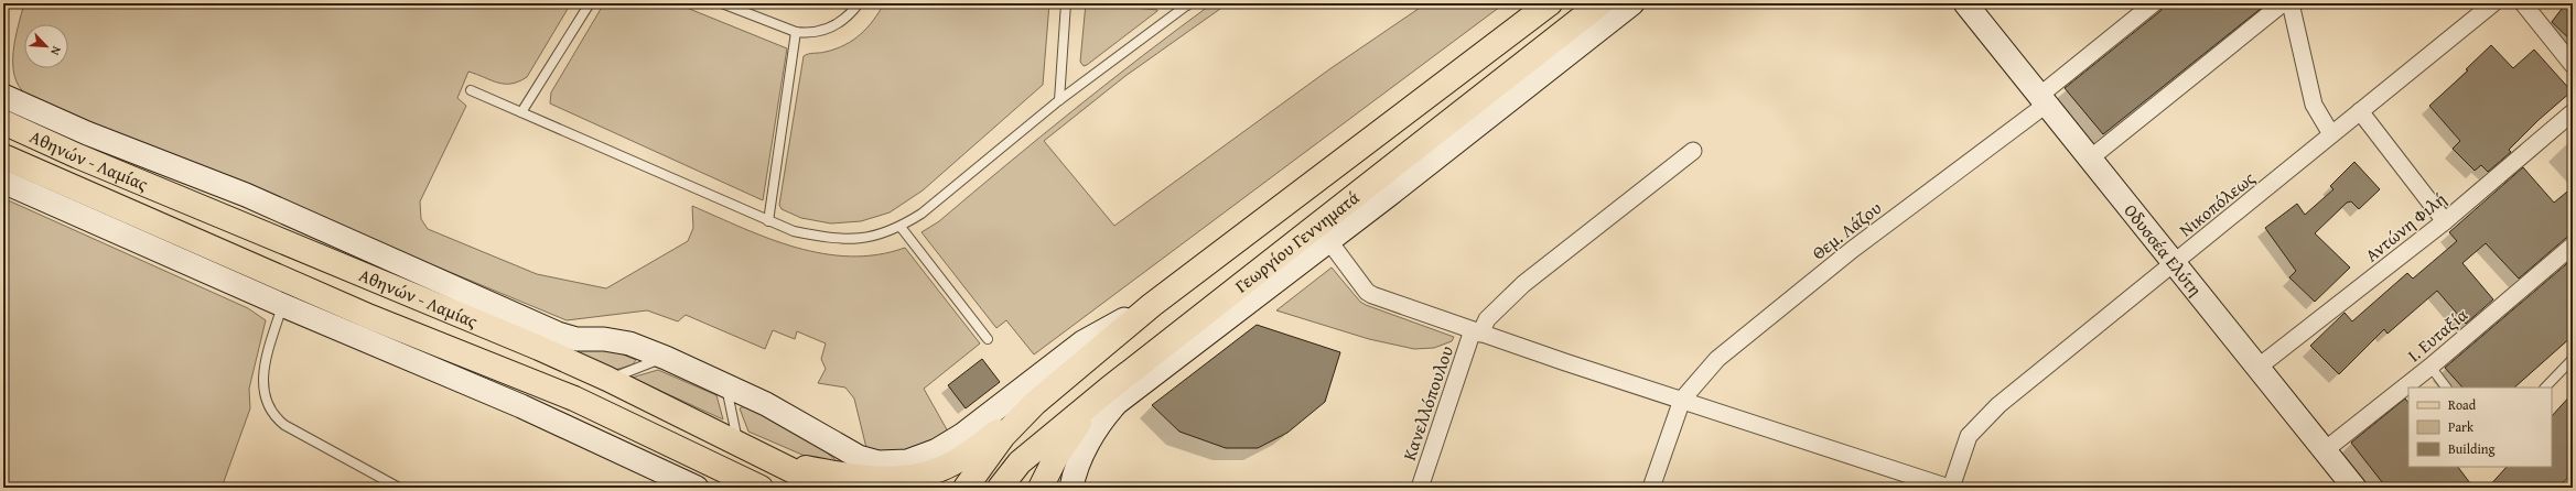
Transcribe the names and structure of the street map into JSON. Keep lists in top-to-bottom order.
{
  "streets": {
    "main road": ["Αθηνών - Λαμίας", "Γεωργίου Γεννηματά"],
    "street": [
      "Νικοπόλεως",
      "Αντώνη Φιλή",
      "Θεμ. Λάζου",
      "Οδυσσέα Ελύτη",
      "Ι. Ευταξία",
      "Κανελλόπουλου"
    ]
  },
  "crossings": [
    ["Νικοπόλεως", "Οδυσσέα Ελύτη"],
    ["Αντώνη Φιλή", "Οδυσσέα Ελύτη"],
    ["Θεμ. Λάζου", "Οδυσσέα Ελύτη"],
    ["Οδυσσέα Ελύτη", "Ι. Ευταξία"]
  ],
  "legend": ["Road", "Park", "Building"],
  "north": "bottom right"
}
